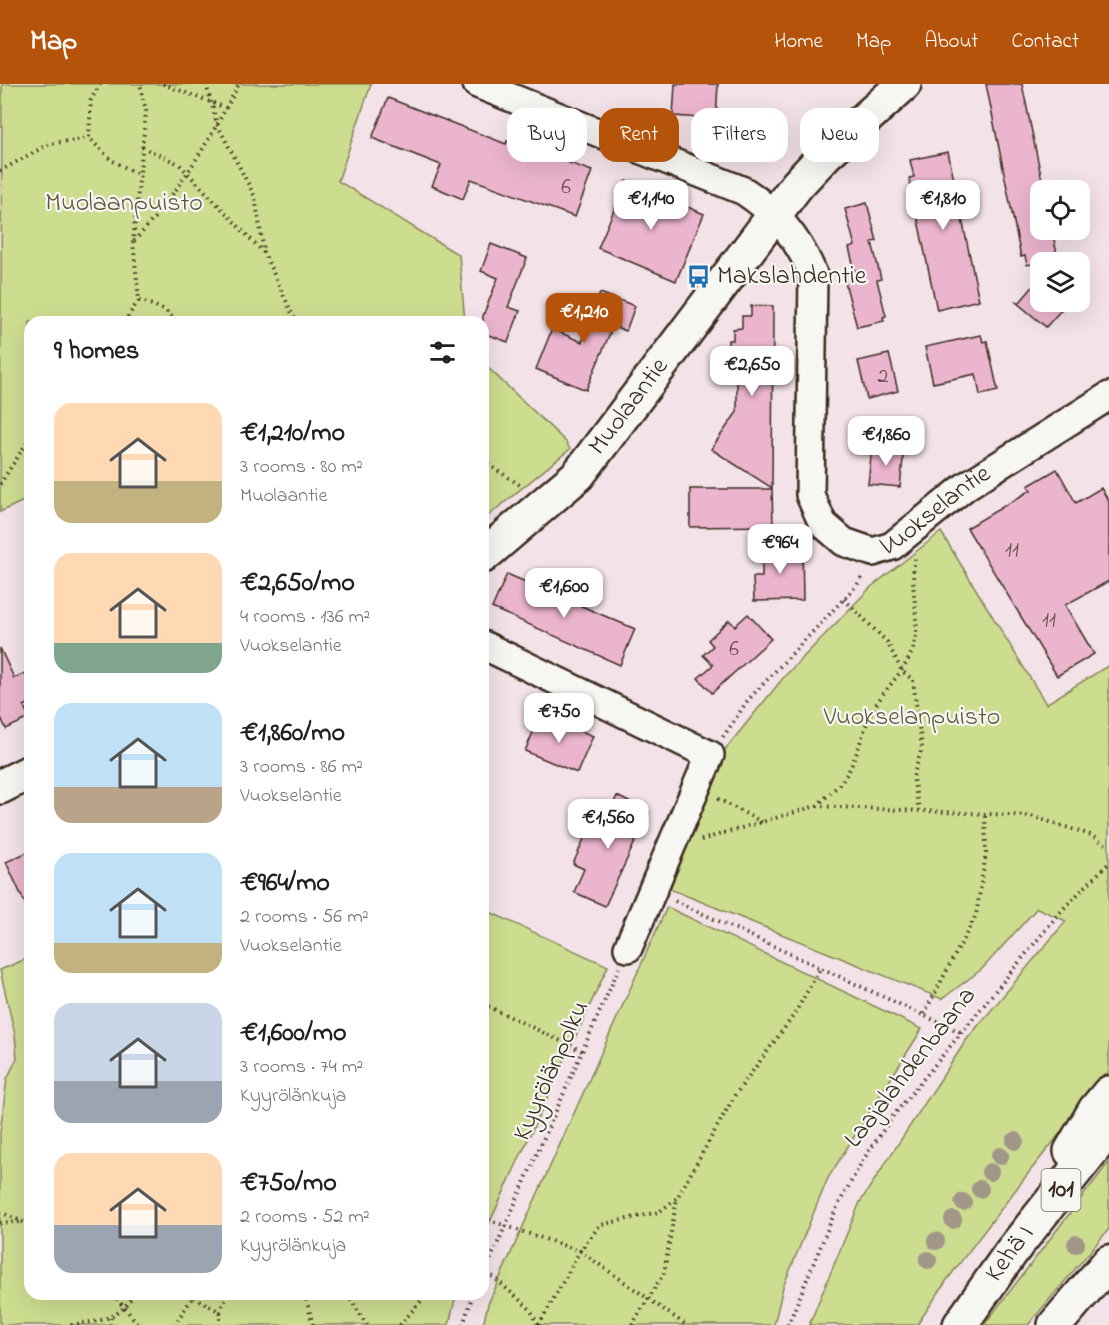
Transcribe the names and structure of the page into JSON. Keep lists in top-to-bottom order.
{
  "streets": {
    "main road": ["Muolaantie", "101", "Kehä I"],
    "street": ["Vuokselantie"],
    "path": ["Laajalahdenbaana", "Kyyrölänpolku"]
  },
  "crossings": [
    ["Muolaantie", "Vuokselantie"]
  ],
  "parks": ["Muolaanpuisto", "Vuokselanpuisto"],
  "places": {
    "bus stop": ["Makslahdentie"]
  },
  "house_numbers": [
    "6",
    "2",
    "11",
    "11",
    "6"
  ],
  "page": {
    "header": "Map",
    "nav": [
      "Home",
      "Map",
      "About",
      "Contact"
    ],
    "chip": [
      "Buy",
      "Rent",
      "Filters",
      "New"
    ],
    "price": [
      "€1,140",
      "€1,810",
      "€1,210",
      "€2,650",
      "€1,860",
      "€964",
      "€1,600",
      "€750",
      "€1,560"
    ],
    "heading": "9 homes",
    "list": [
      {
        "name": "€1,210/mo",
        "note": "3 rooms · 80 m² · Muolaantie"
      },
      {
        "name": "€2,650/mo",
        "note": "4 rooms · 136 m² · Vuokselantie"
      },
      {
        "name": "€1,860/mo",
        "note": "3 rooms · 86 m² · Vuokselantie"
      },
      {
        "name": "€964/mo",
        "note": "2 rooms · 56 m² · Vuokselantie"
      },
      {
        "name": "€1,600/mo",
        "note": "3 rooms · 74 m² · Kyyrölänkuja"
      },
      {
        "name": "€750/mo",
        "note": "2 rooms · 52 m² · Kyyrölänkuja"
      }
    ]
  }
}
